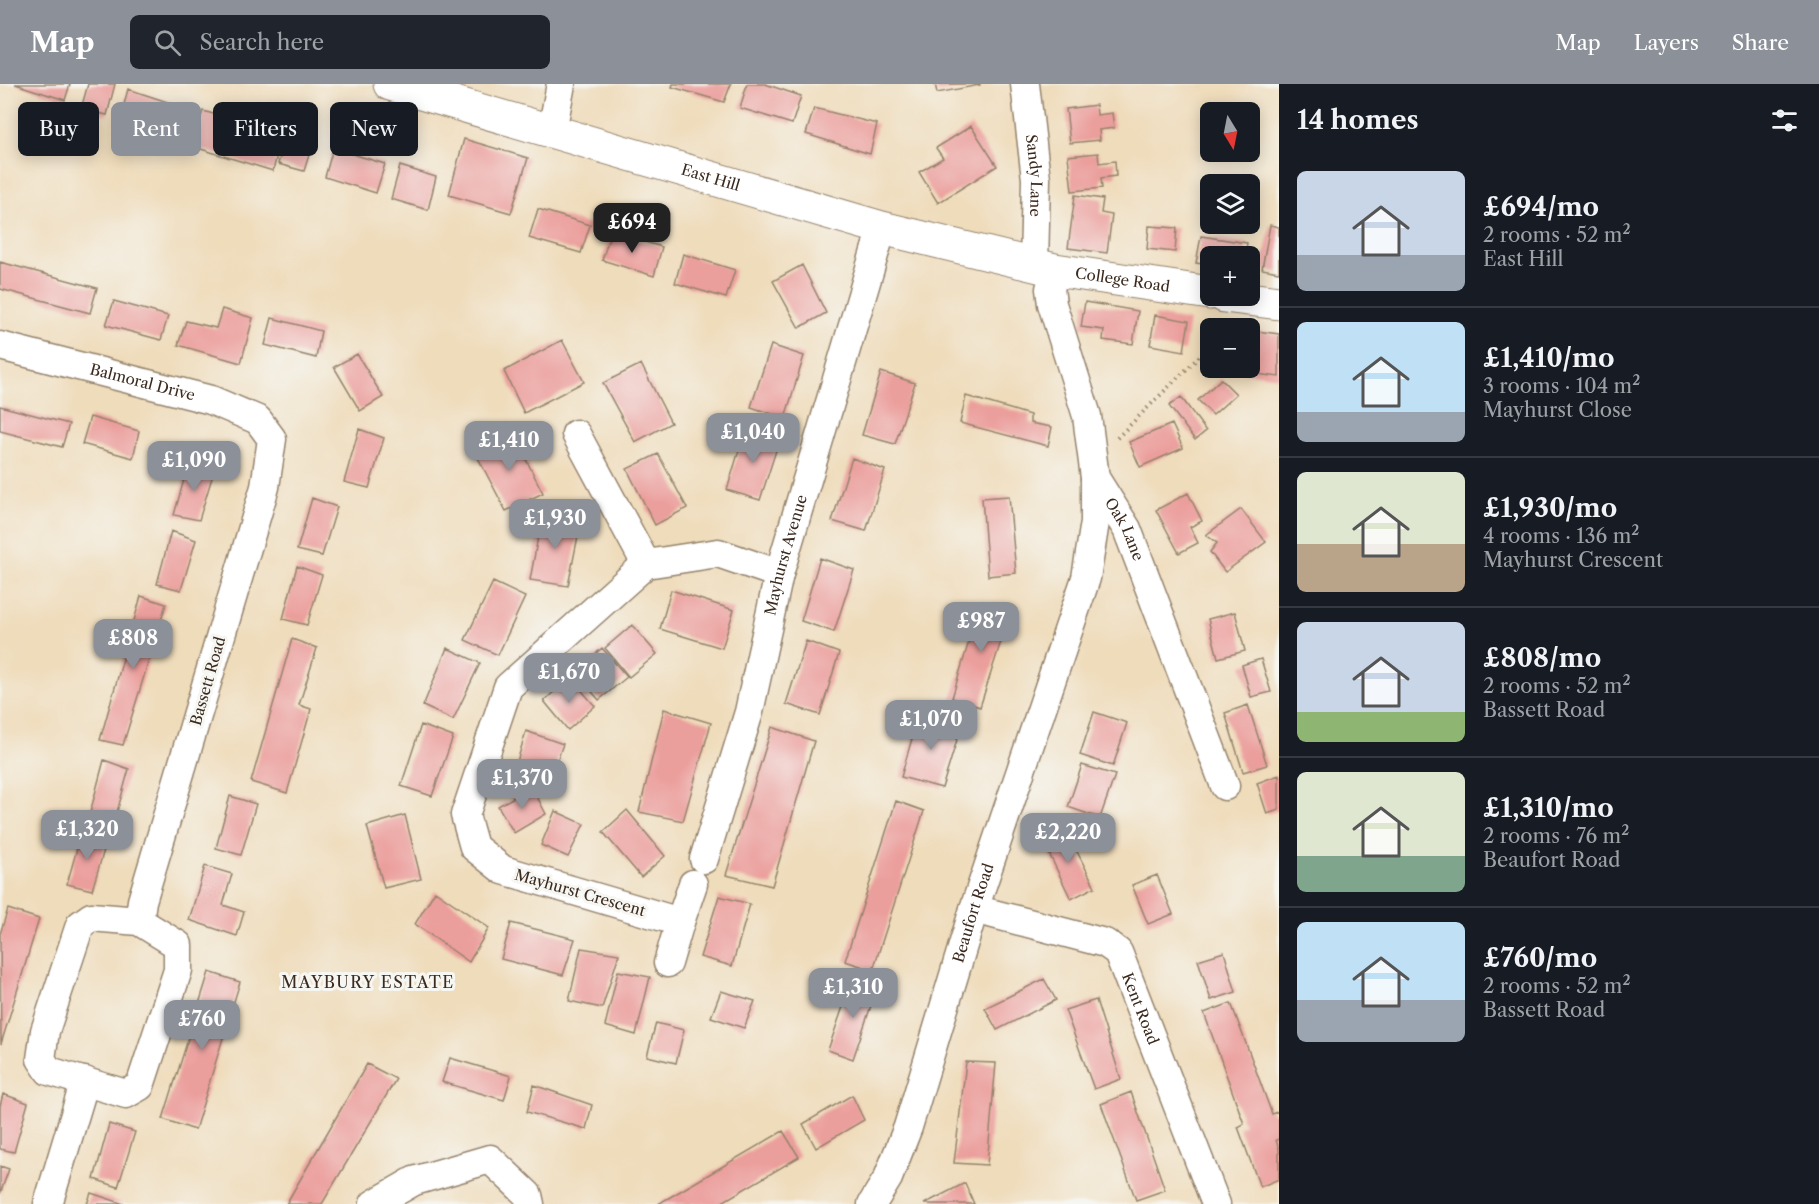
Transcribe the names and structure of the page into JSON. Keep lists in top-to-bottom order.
{
  "streets": {
    "street": [
      "Sandy Lane",
      "East Hill",
      "College Road",
      "Balmoral Drive",
      "Oak Lane",
      "Mayhurst Avenue",
      "Bassett Road",
      "Mayhurst Crescent",
      "Beaufort Road",
      "Kent Road"
    ]
  },
  "crossings": [
    ["Sandy Lane", "East Hill"],
    ["Sandy Lane", "College Road"],
    ["Sandy Lane", "Oak Lane"],
    ["East Hill", "College Road"],
    ["East Hill", "Oak Lane"],
    ["East Hill", "Mayhurst Avenue"],
    ["College Road", "Oak Lane"],
    ["Balmoral Drive", "Bassett Road"],
    ["Oak Lane", "Beaufort Road"],
    ["Mayhurst Avenue", "Mayhurst Crescent"],
    ["Beaufort Road", "Kent Road"]
  ],
  "districts": ["MAYBURY ESTATE"],
  "north": "bottom",
  "page": {
    "header": "Map",
    "search": "Search here",
    "nav": ["Map", "Layers", "Share"],
    "heading": "14 homes",
    "map_buttons": ["+", "−"],
    "chip": [
      "Buy",
      "Rent",
      "Filters",
      "New"
    ],
    "list": [
      {
        "name": "£694/mo",
        "note": "2 rooms · 52 m² · East Hill"
      },
      {
        "name": "£1,410/mo",
        "note": "3 rooms · 104 m² · Mayhurst Close"
      },
      {
        "name": "£1,930/mo",
        "note": "4 rooms · 136 m² · Mayhurst Crescent"
      },
      {
        "name": "£808/mo",
        "note": "2 rooms · 52 m² · Bassett Road"
      },
      {
        "name": "£1,310/mo",
        "note": "2 rooms · 76 m² · Beaufort Road"
      },
      {
        "name": "£760/mo",
        "note": "2 rooms · 52 m² · Bassett Road"
      }
    ],
    "price": [
      "£694",
      "£1,040",
      "£1,410",
      "£1,090",
      "£1,930",
      "£987",
      "£808",
      "£1,670",
      "£1,070",
      "£1,370",
      "£1,320",
      "£2,220",
      "£1,310",
      "£760"
    ]
  }
}
